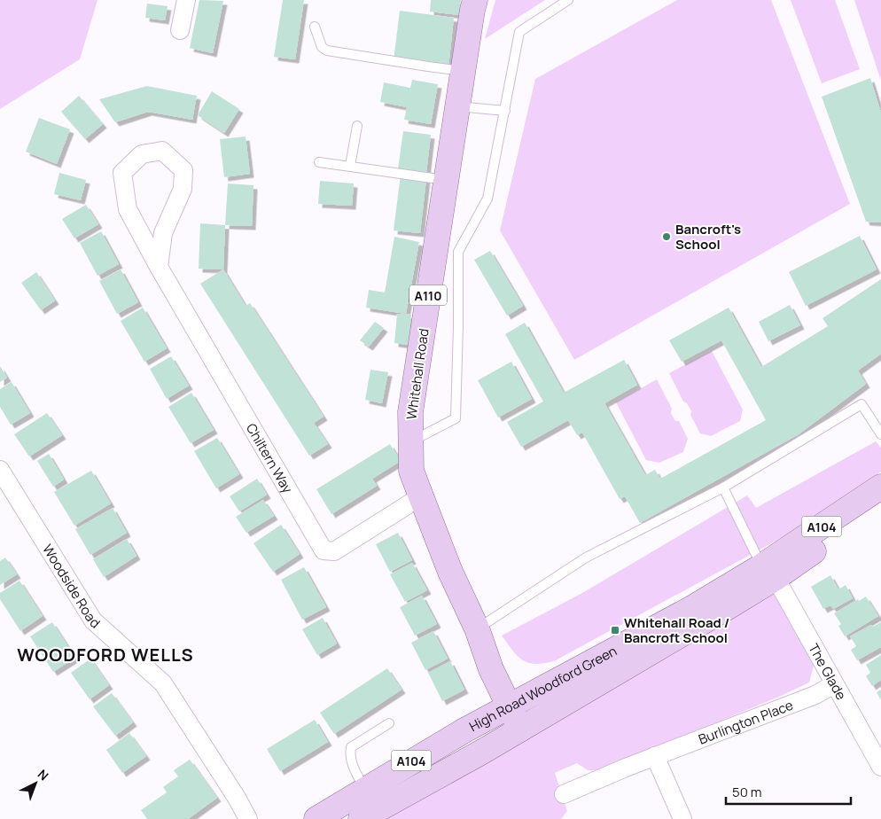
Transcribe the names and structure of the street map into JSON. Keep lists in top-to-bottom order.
{
  "streets": {
    "main road": [
      "A110",
      "Whitehall Road",
      "A104",
      "High Road Woodford Green"
    ],
    "street": [
      "Chiltern Way",
      "Woodside Road",
      "The Glade",
      "Burlington Place"
    ]
  },
  "crossings": [
    ["Whitehall Road", "Chiltern Way"],
    ["Whitehall Road", "High Road Woodford Green"],
    ["The Glade", "High Road Woodford Green"],
    ["The Glade", "Burlington Place"]
  ],
  "districts": ["WOODFORD WELLS"],
  "places": {
    "other": ["Bancroft's School"],
    "transit": ["Whitehall Road / Bancroft School"]
  },
  "scale_bar": "50 m",
  "north": "top right"
}
